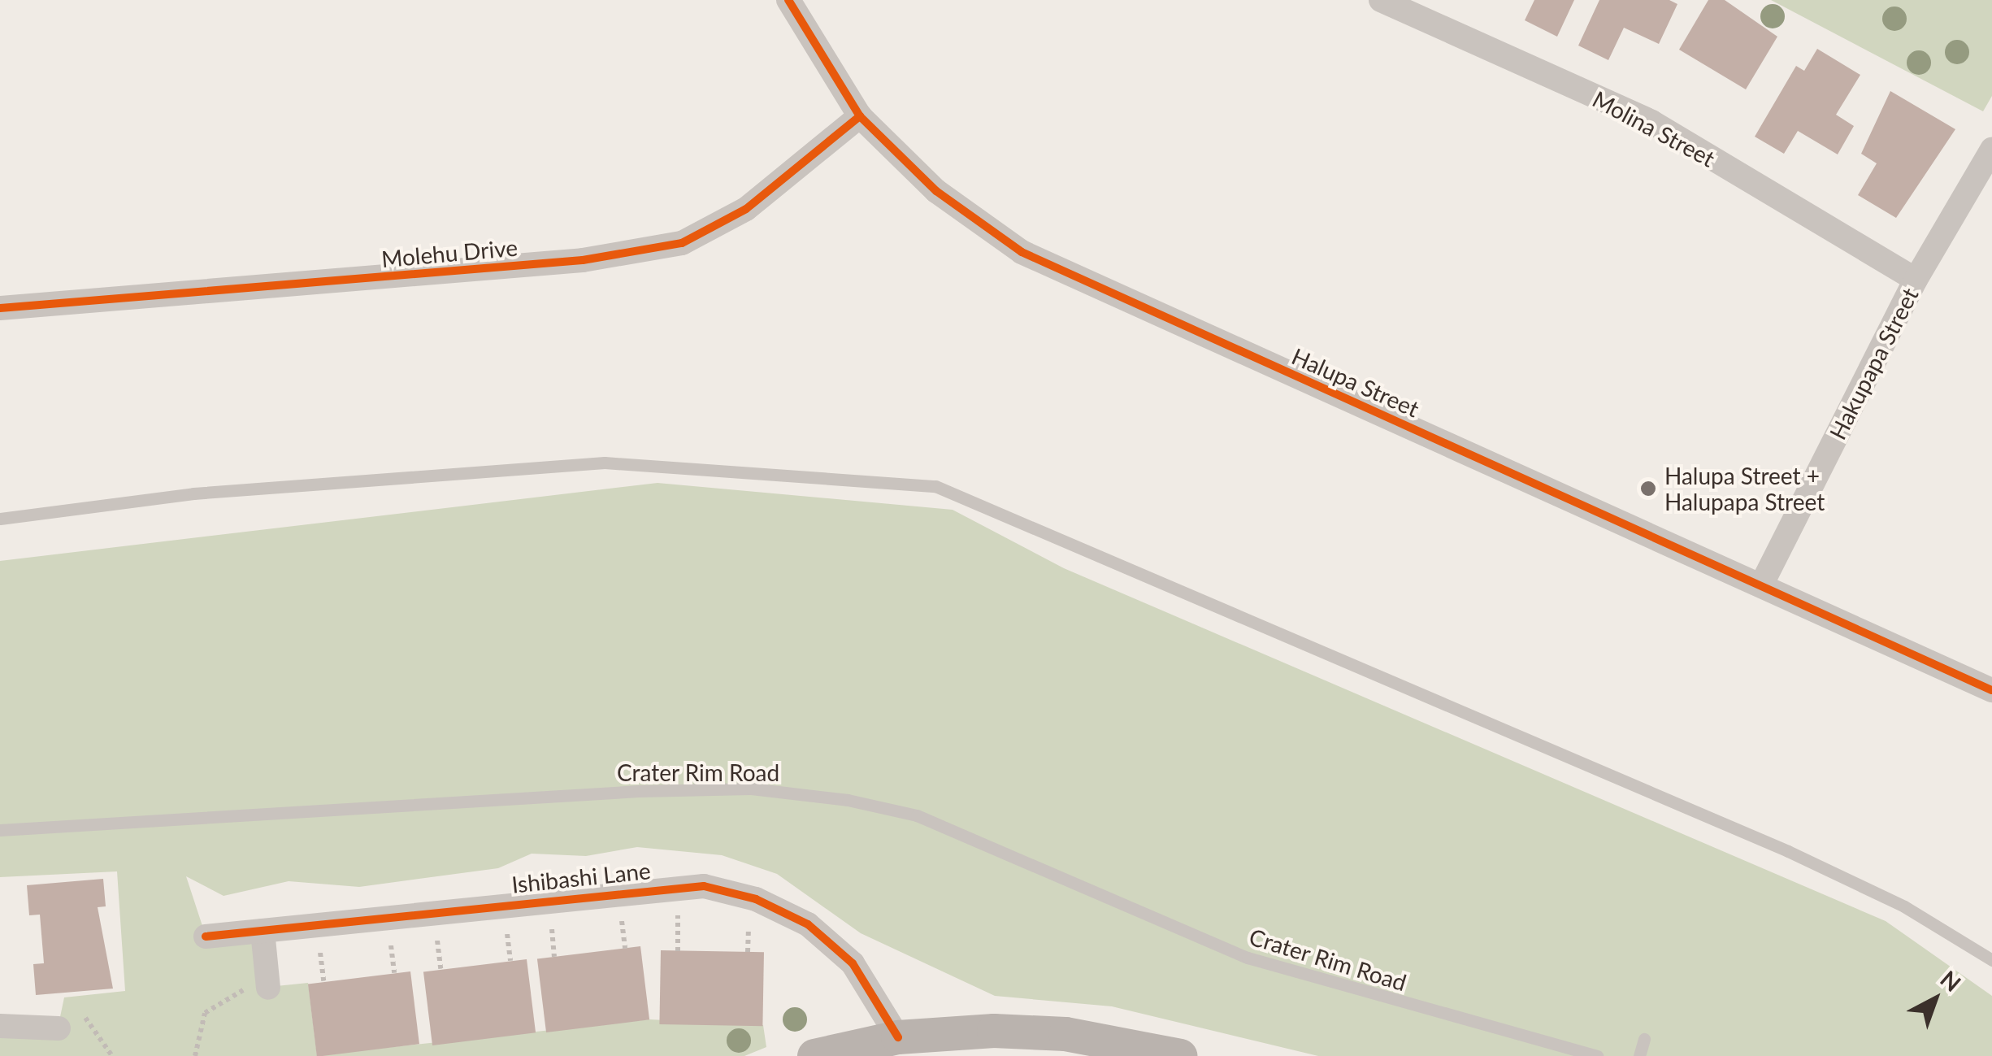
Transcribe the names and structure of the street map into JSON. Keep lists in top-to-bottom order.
{
  "streets": {
    "street": [
      "Molina Street",
      "Molehu Drive",
      "Hakupapa Street",
      "Halupa Street",
      "Ishibashi Lane"
    ],
    "lane": ["Crater Rim Road"]
  },
  "crossings": [
    ["Molina Street", "Hakupapa Street"],
    ["Molehu Drive", "Halupa Street"],
    ["Hakupapa Street", "Halupa Street"]
  ],
  "places": ["Halupa Street + Halupapa Street"],
  "north": "top right"
}
